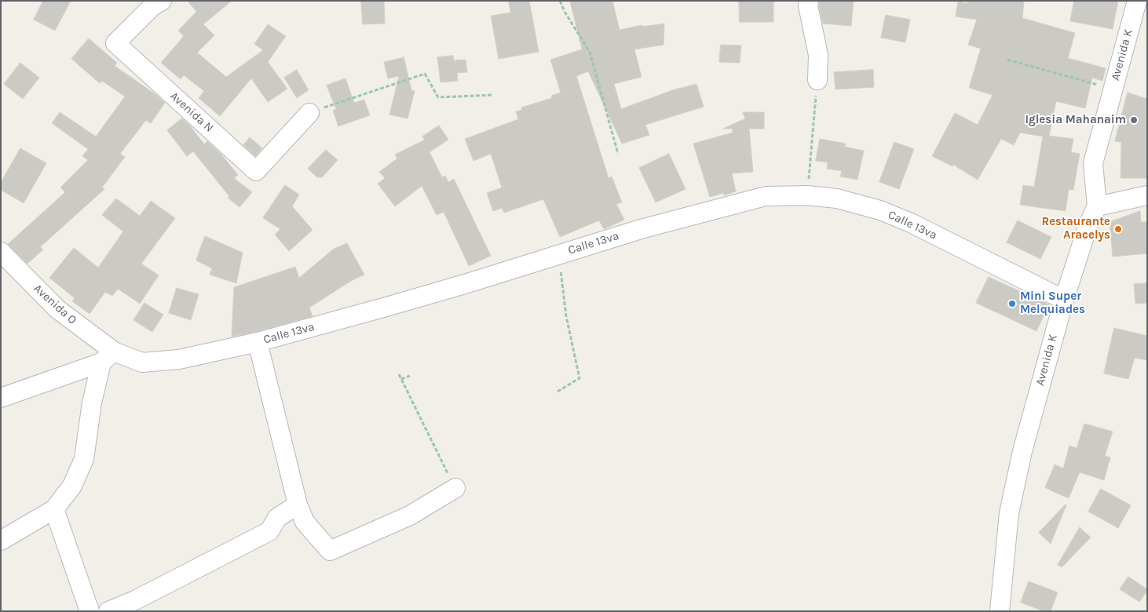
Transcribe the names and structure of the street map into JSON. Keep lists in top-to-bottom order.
{
  "streets": {
    "street": [
      "Avenida K",
      "Avenida N",
      "Calle 13va",
      "Avenida O"
    ]
  },
  "crossings": [
    ["Avenida K", "Calle 13va"],
    ["Calle 13va", "Avenida O"]
  ],
  "places": ["Iglesia Mahanaim", "Restaurante Aracelys", "Mini Super Melquiades"]
}
